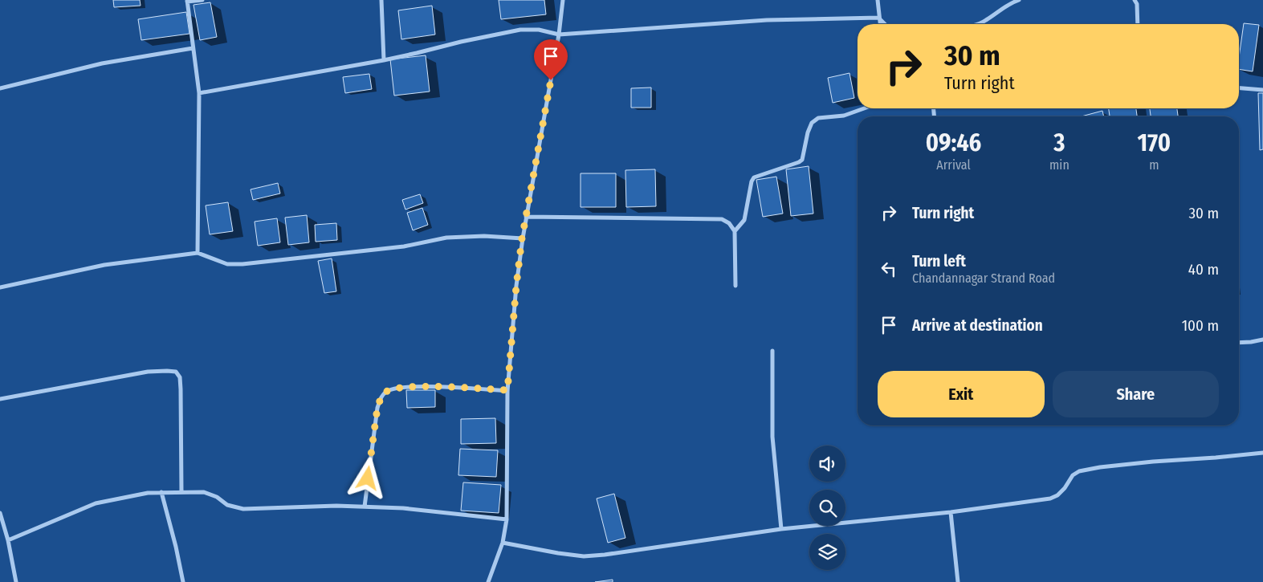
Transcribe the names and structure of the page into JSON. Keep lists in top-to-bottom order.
{
  "page": {
    "turn": ["30 m", "Turn right"],
    "eta": [
      "09:46",
      "Arrival",
      "3",
      "min",
      "170",
      "m"
    ],
    "list": [
      {
        "name": "Turn right",
        "value": "30 m"
      },
      {
        "name": "Turn left",
        "note": "Chandannagar Strand Road",
        "value": "40 m"
      },
      {
        "name": "Arrive at destination",
        "value": "100 m"
      }
    ],
    "buttons": ["Exit", "Share"]
  }
}
